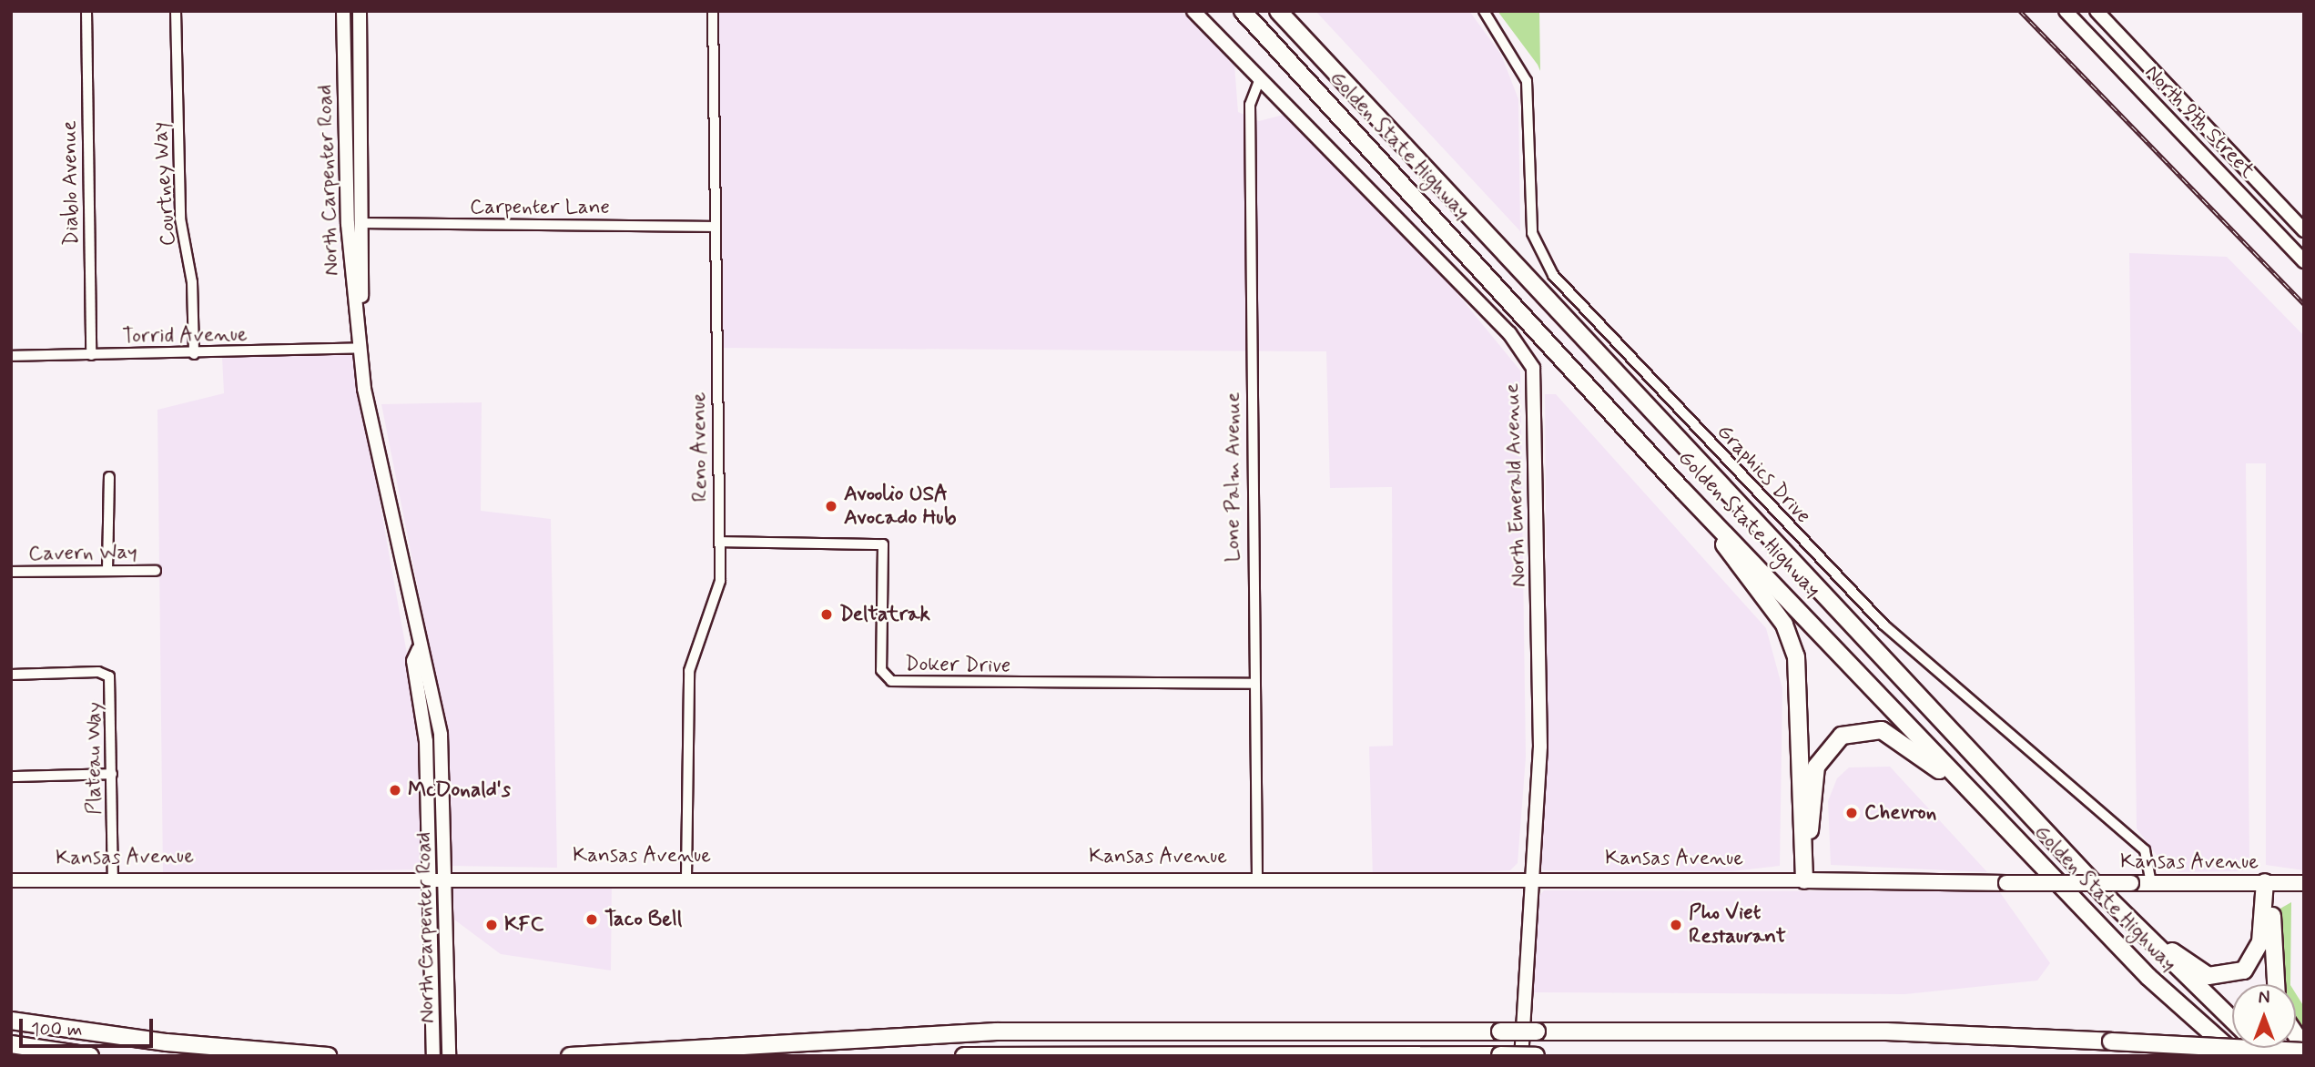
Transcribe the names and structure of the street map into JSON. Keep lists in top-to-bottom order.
{
  "streets": {
    "highway": ["Golden State Highway"],
    "main road": [
      "North 9th Street",
      "North Carpenter Road",
      "North Emerald Avenue",
      "Kansas Avenue"
    ],
    "street": [
      "Diablo Avenue",
      "Courtney Way",
      "Carpenter Lane",
      "Torrid Avenue",
      "Reno Avenue",
      "Graphics Drive",
      "Lone Palm Avenue",
      "Cavern Way",
      "Doker Drive",
      "Plateau Way"
    ]
  },
  "crossings": [
    ["North Carpenter Road", "Carpenter Lane"],
    ["North Carpenter Road", "Torrid Avenue"],
    ["North Carpenter Road", "Kansas Avenue"],
    ["Diablo Avenue", "Torrid Avenue"],
    ["Courtney Way", "Torrid Avenue"],
    ["Carpenter Lane", "Reno Avenue"],
    ["Reno Avenue", "Doker Drive"],
    ["Reno Avenue", "Kansas Avenue"],
    ["Graphics Drive", "Kansas Avenue"],
    ["Lone Palm Avenue", "North Emerald Avenue"],
    ["Lone Palm Avenue", "Doker Drive"],
    ["Lone Palm Avenue", "Kansas Avenue"],
    ["North Emerald Avenue", "Kansas Avenue"],
    ["Plateau Way", "Kansas Avenue"]
  ],
  "places": [
    "Avoolio USA Avocado Hub",
    "Deltatrak",
    "McDonald's",
    "Chevron",
    "Taco Bell",
    "KFC",
    "Pho Viet Restaurant"
  ],
  "scale_bar": "100 m",
  "north": "top"
}
